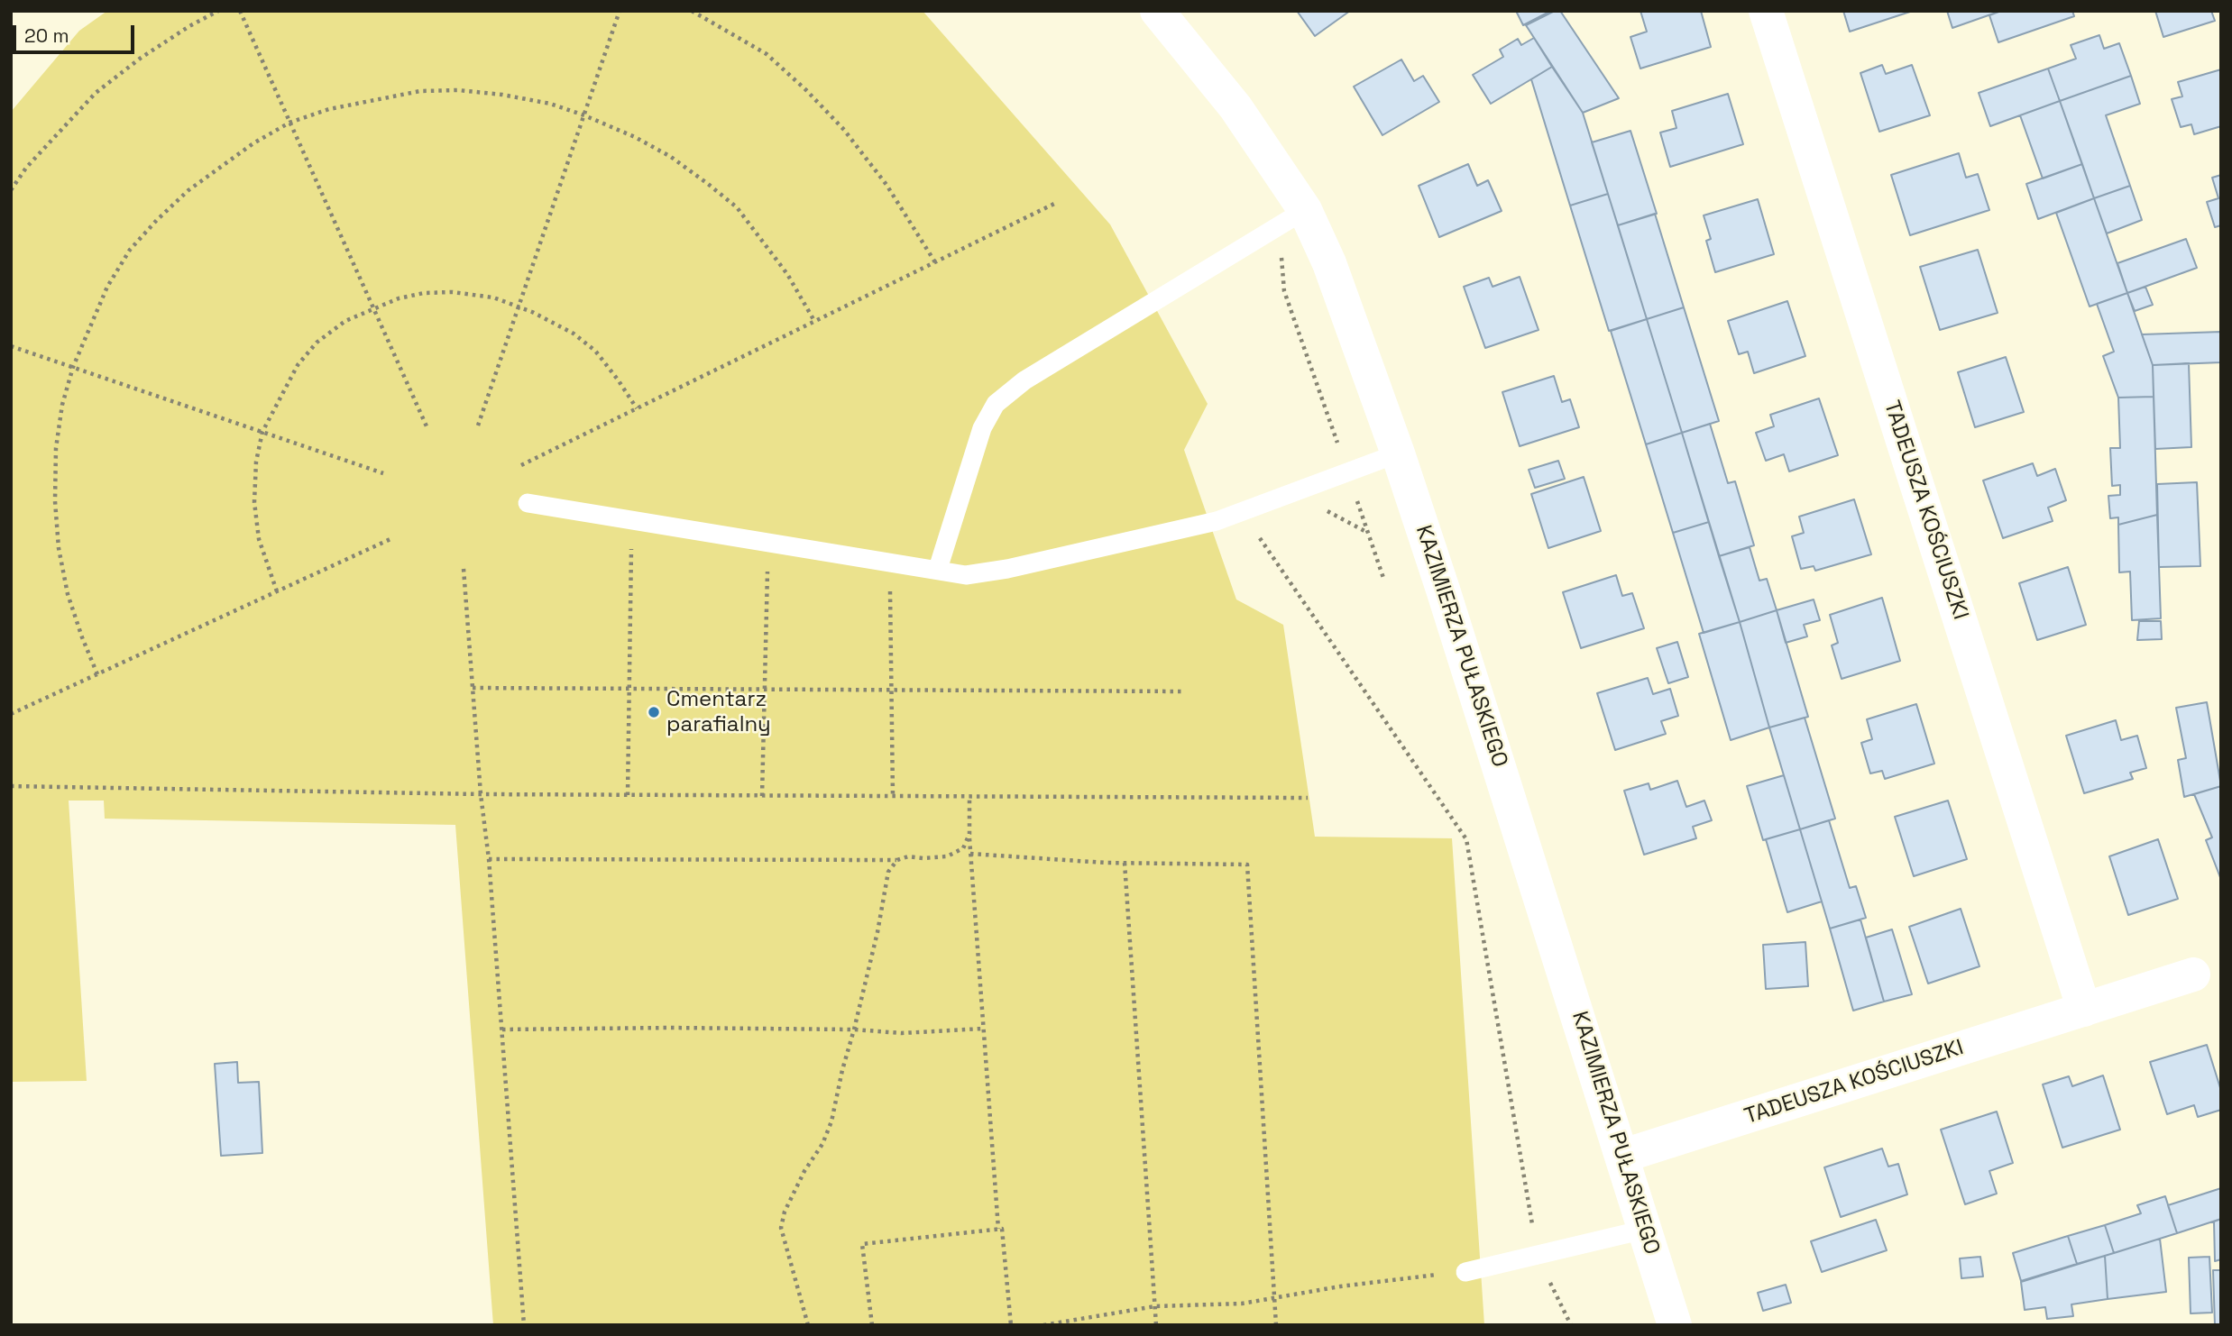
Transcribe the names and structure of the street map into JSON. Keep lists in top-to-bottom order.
{
  "streets": {
    "street": ["TADEUSZA KOŚCIUSZKI", "KAZIMIERZA PUŁASKIEGO"]
  },
  "crossings": [
    ["TADEUSZA KOŚCIUSZKI", "KAZIMIERZA PUŁASKIEGO"]
  ],
  "places": ["Cmentarz parafialny"],
  "scale_bar": "20 m"
}
